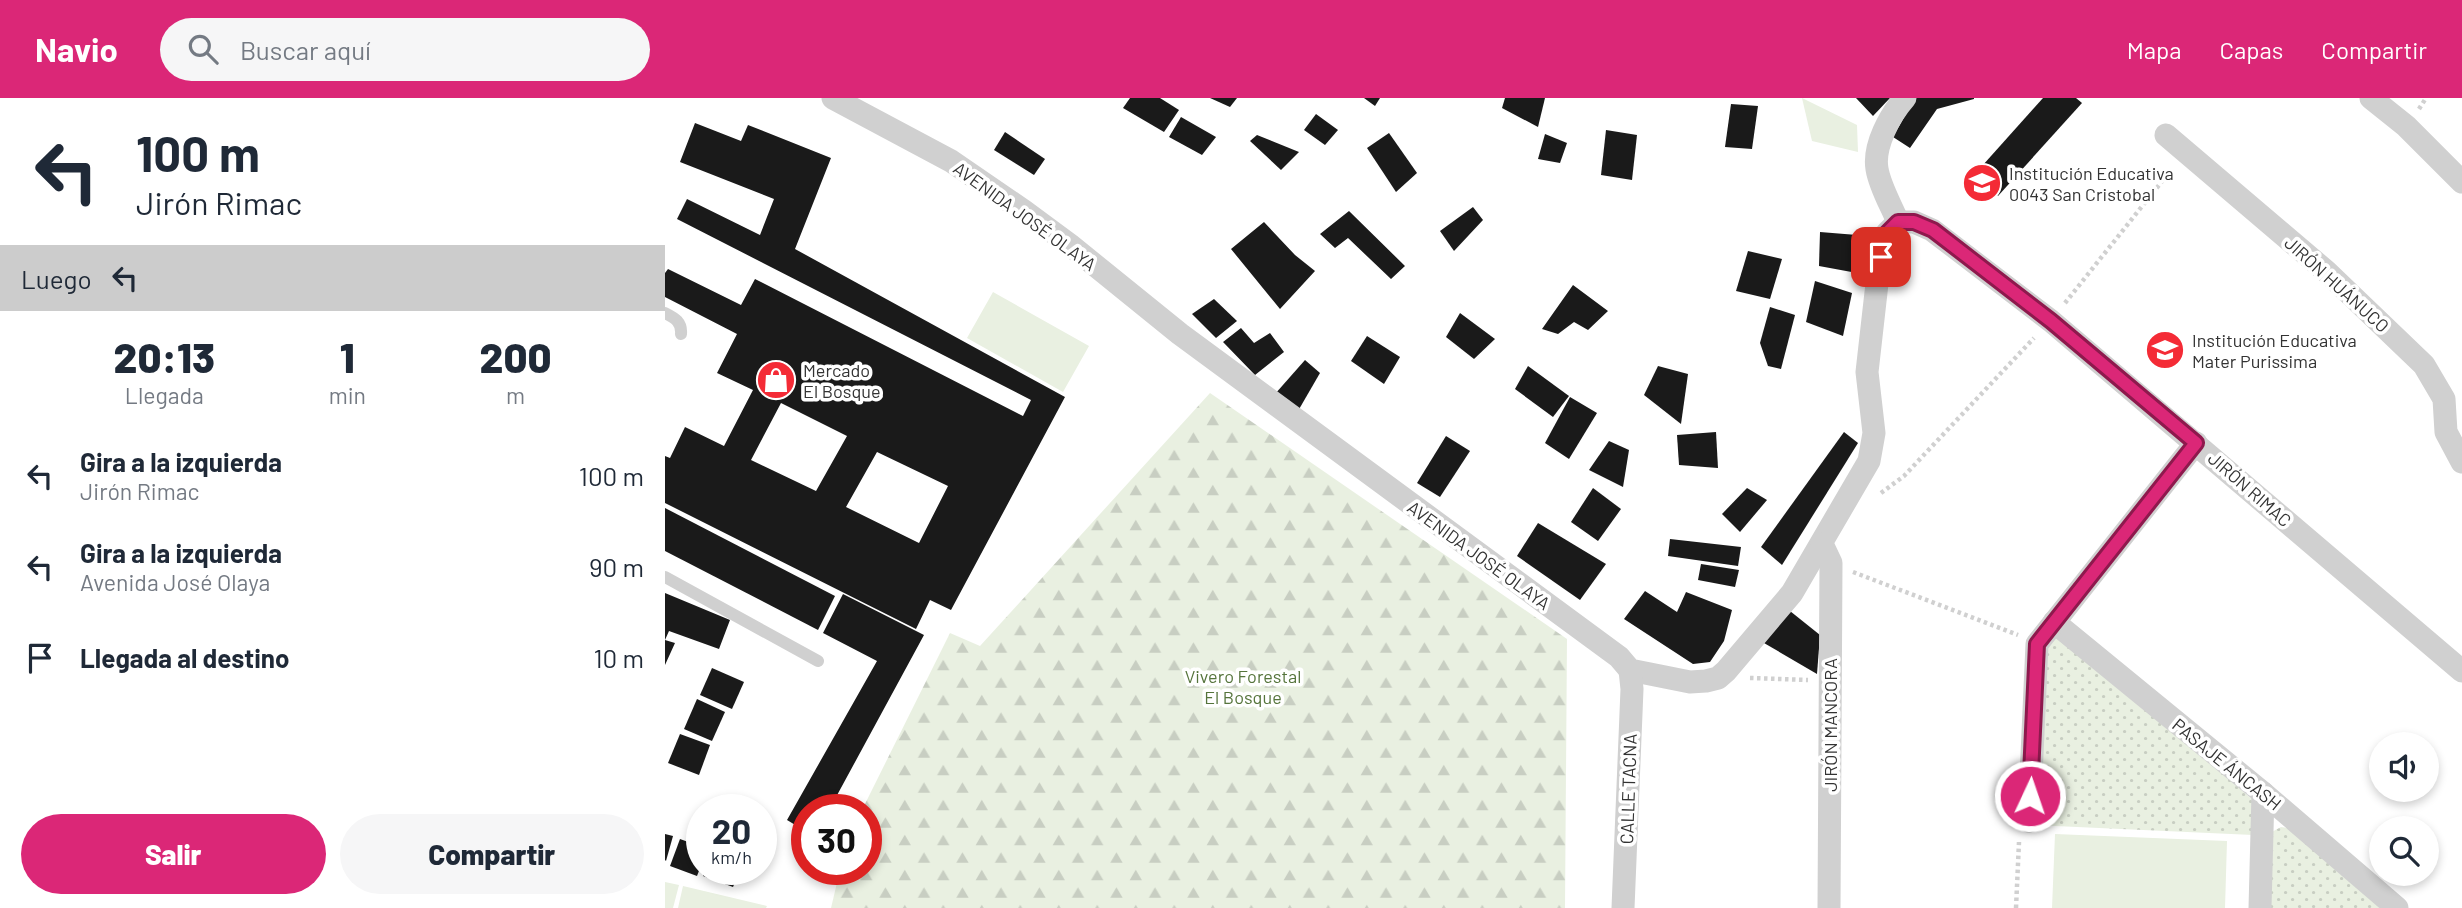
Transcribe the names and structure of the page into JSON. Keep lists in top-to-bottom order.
{
  "streets": {
    "street": [
      "AVENIDA JOSÉ OLAYA",
      "JIRÓN HUÁNUCO",
      "JIRÓN RIMAC",
      "JIRÓN MANCORA",
      "PASAJE ÁNCASH",
      "CALLE TACNA"
    ]
  },
  "crossings": [
    ["AVENIDA JOSÉ OLAYA", "CALLE TACNA"]
  ],
  "parks": ["Vivero Forestal El Bosque"],
  "places": {
    "school or university": ["Institución Educativa 0043 San Cristobal", "Institución Educativa Mater Purissima"],
    "shop": ["Mercado El Bosque"]
  },
  "page": {
    "header": "Navio",
    "search": "Buscar aquí",
    "nav": ["Mapa", "Capas", "Compartir"],
    "turn": ["100 m", "Jirón Rimac"],
    "then": "Luego",
    "eta": [
      "20:13",
      "Llegada",
      "1",
      "min",
      "200",
      "m"
    ],
    "list": [
      {
        "name": "Gira a la izquierda",
        "note": "Jirón Rimac",
        "value": "100 m"
      },
      {
        "name": "Gira a la izquierda",
        "note": "Avenida José Olaya",
        "value": "90 m"
      },
      {
        "name": "Llegada al destino",
        "value": "10 m"
      }
    ],
    "speed": "20 km/h",
    "limit": "30",
    "buttons": ["Salir", "Compartir"]
  }
}
